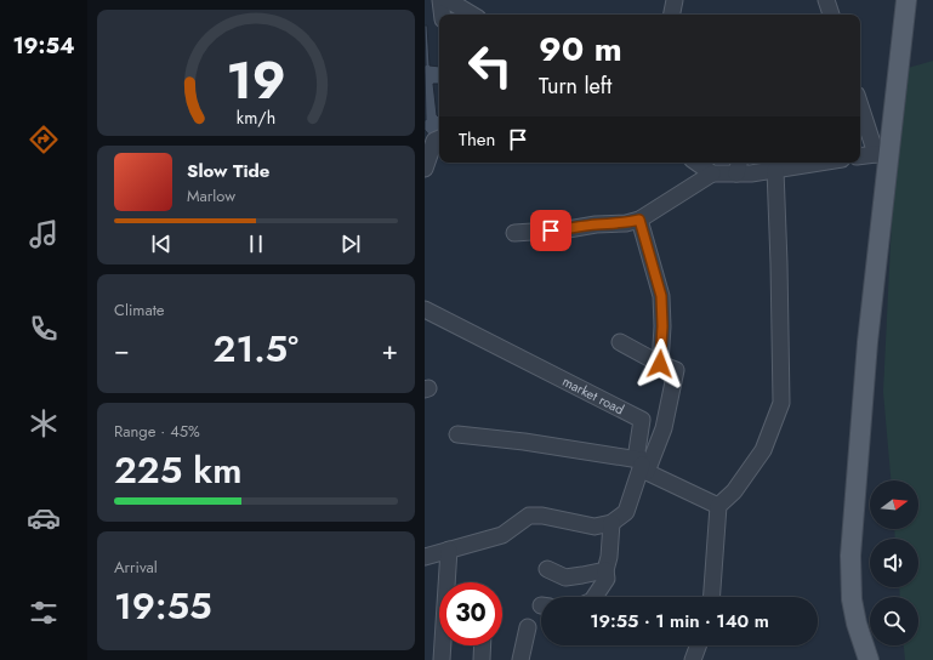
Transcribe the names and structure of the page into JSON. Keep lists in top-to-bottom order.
{
  "streets": {
    "street": ["market road"]
  },
  "north": "right",
  "page": {
    "tabs": "19:54",
    "turn": ["90 m", "Turn left"],
    "then": "Then",
    "song": ["Slow Tide", "Marlow"],
    "tile": [
      "Climate",
      ["Range · 45%", "225 km"],
      ["Arrival", "19:55"]
    ],
    "heat": ["−", "21.5°", "+"],
    "limit": "30",
    "trip": "19:55 · 1 min · 140 m",
    "gauge": ["19", "km/h"]
  }
}
